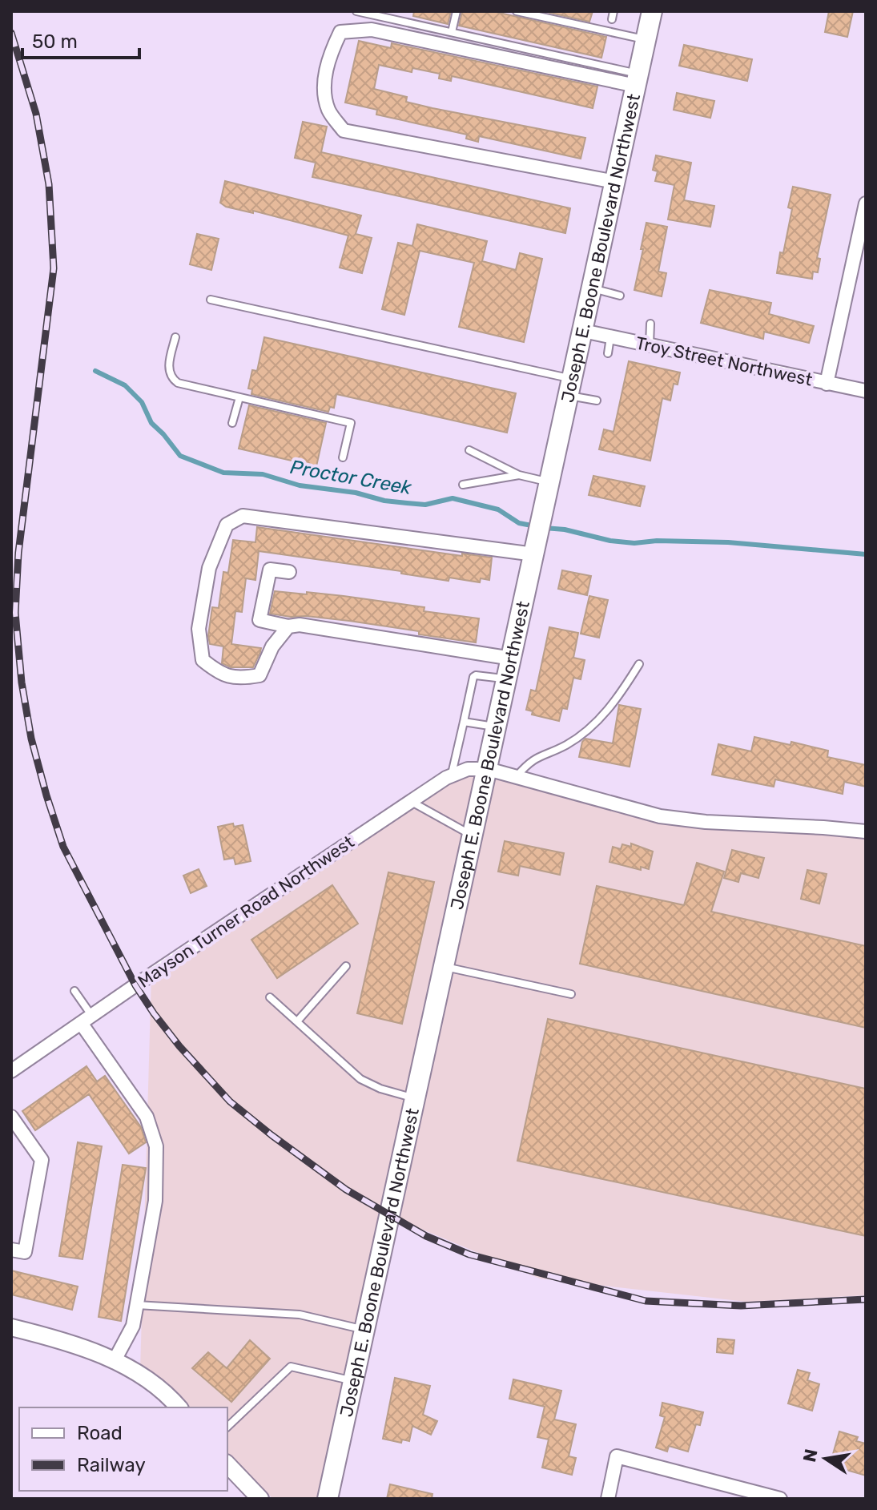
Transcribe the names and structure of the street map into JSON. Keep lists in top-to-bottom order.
{
  "streets": {
    "main road": ["Joseph E. Boone Boulevard Northwest"],
    "street": ["Troy Street Northwest", "Mayson Turner Road Northwest"]
  },
  "crossings": [
    ["Joseph E. Boone Boulevard Northwest", "Troy Street Northwest"],
    ["Joseph E. Boone Boulevard Northwest", "Mayson Turner Road Northwest"]
  ],
  "water": ["Proctor Creek"],
  "legend": ["Road", "Railway"],
  "scale_bar": "50 m",
  "north": "left"
}
